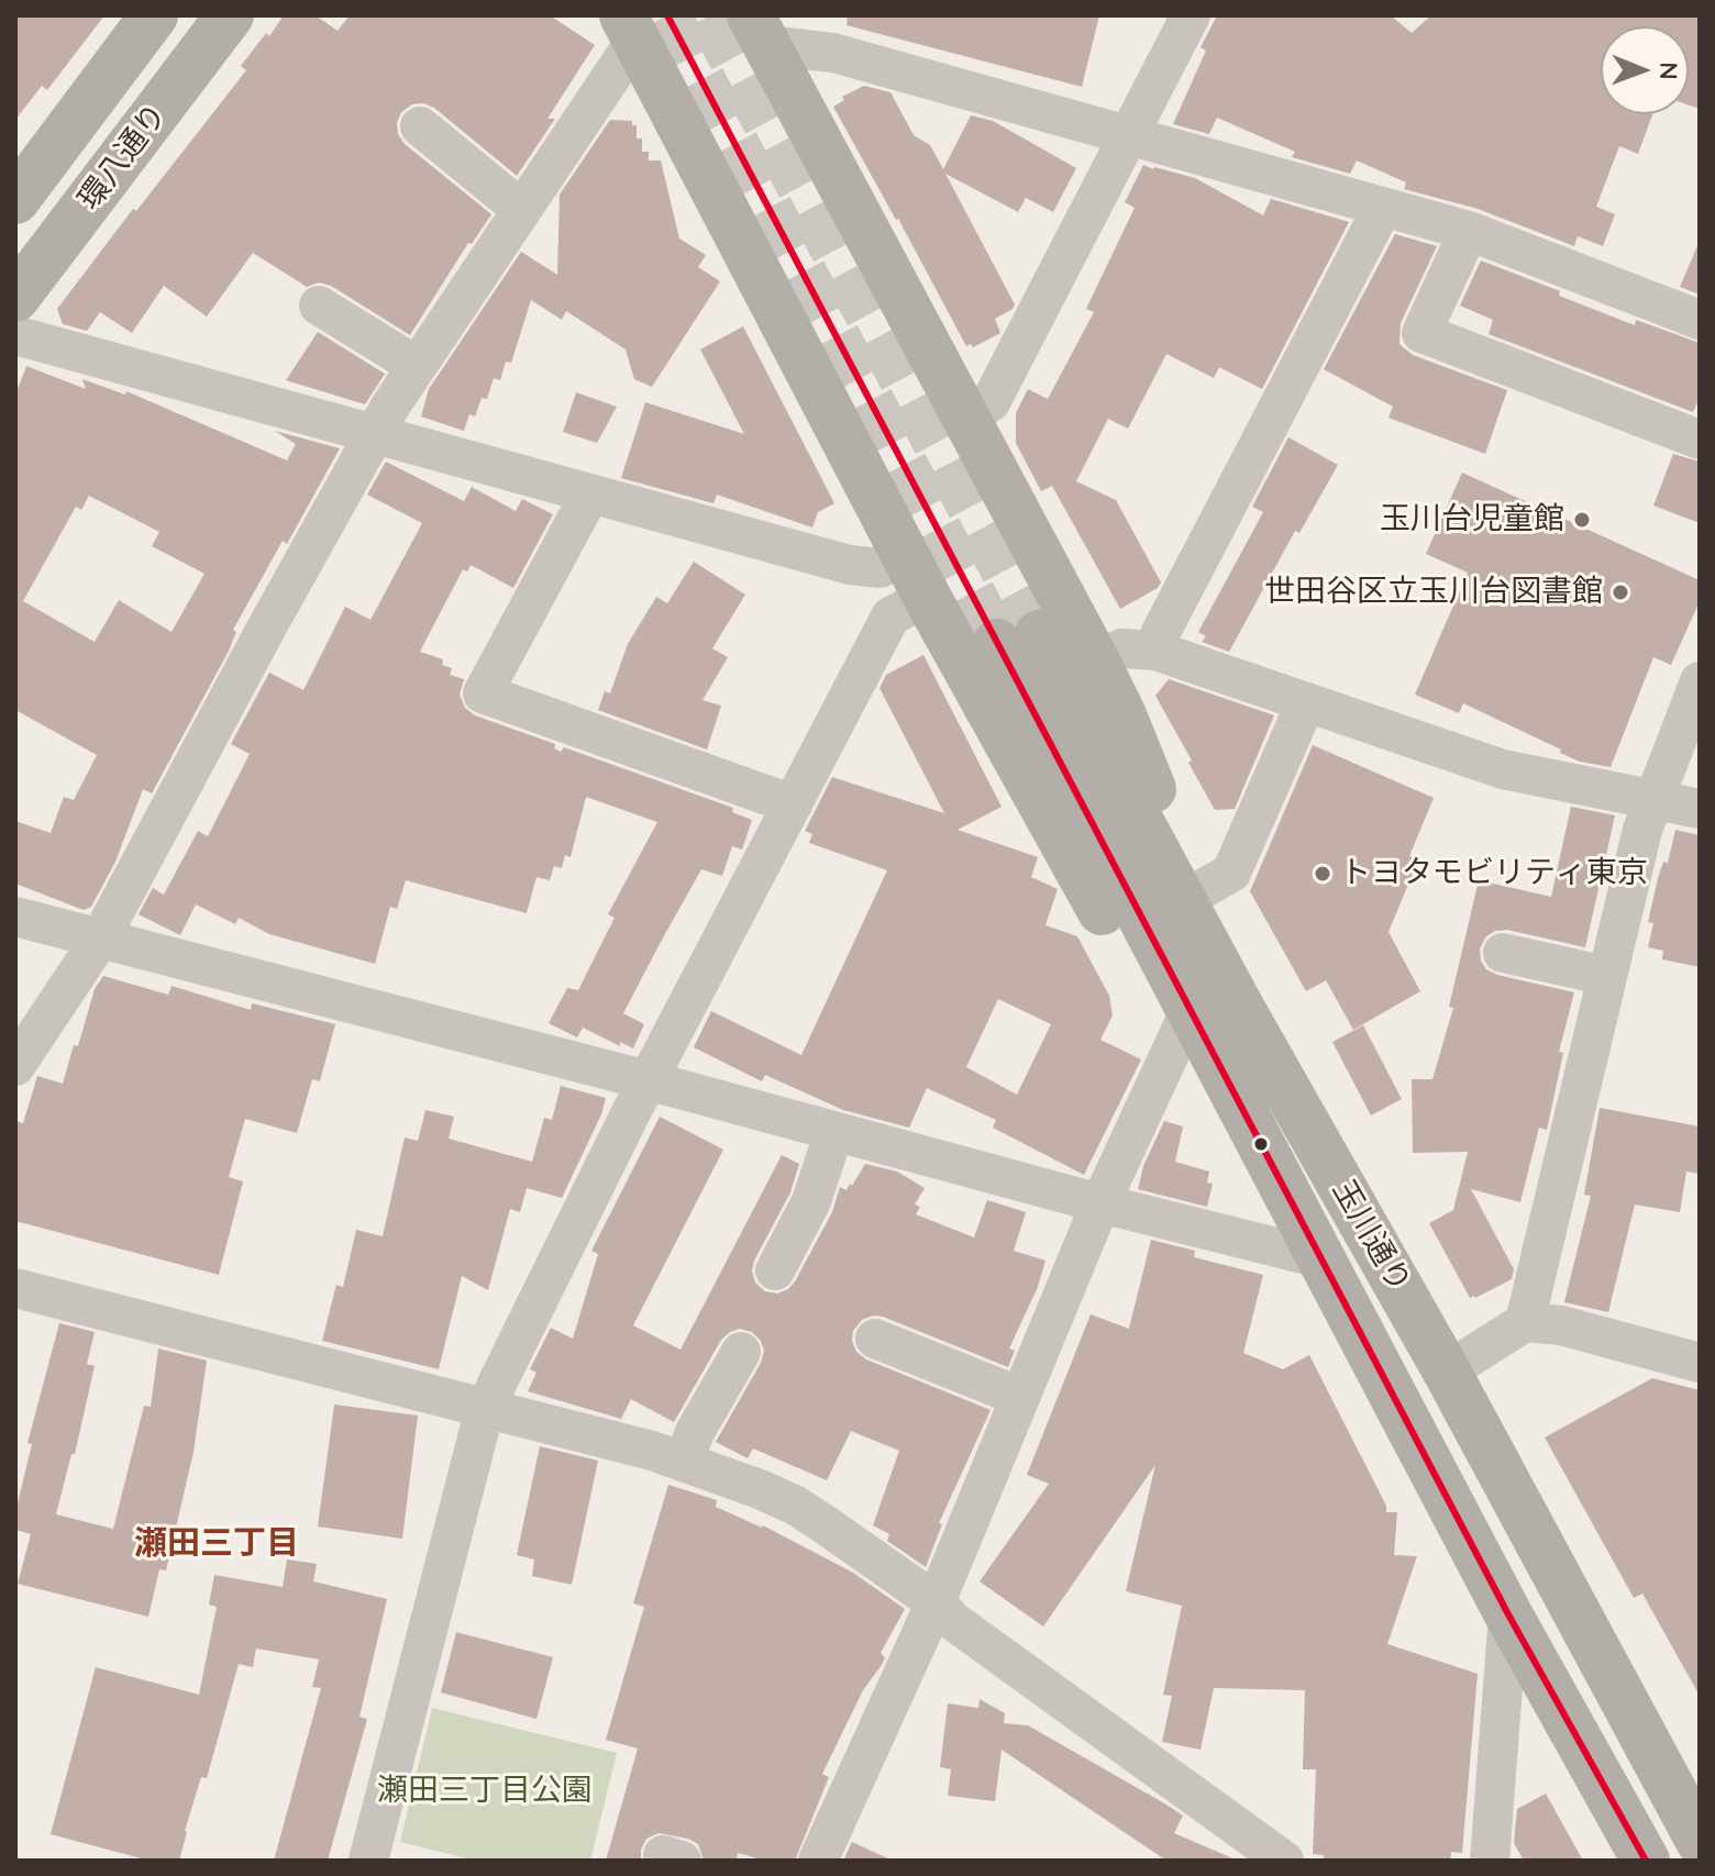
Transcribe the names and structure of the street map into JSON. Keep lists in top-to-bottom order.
{
  "streets": {
    "highway": ["環八通り", "玉川通り"]
  },
  "districts": ["瀬田三丁目"],
  "parks": ["瀬田三丁目公園"],
  "places": ["玉川台児童館", "世田谷区立玉川台図書館", "トヨタモビリティ東京"],
  "north": "right"
}
